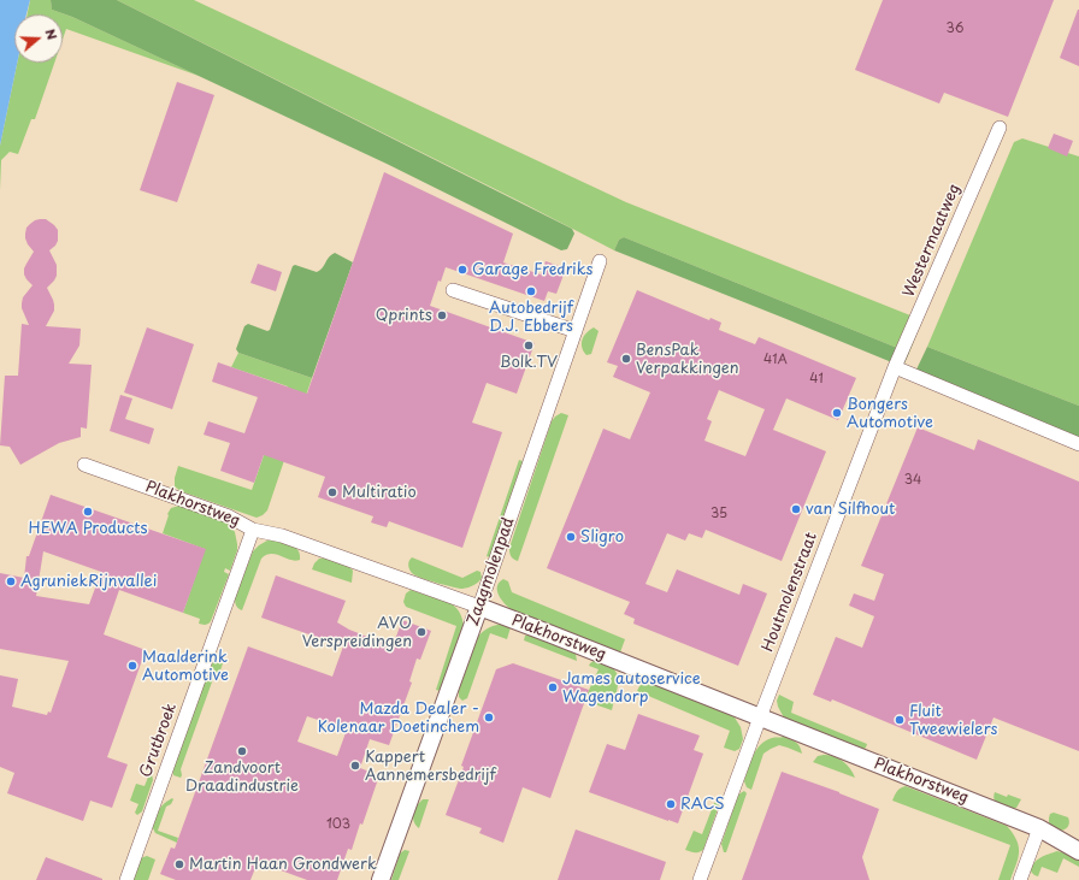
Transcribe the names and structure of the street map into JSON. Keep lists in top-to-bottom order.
{
  "streets": {
    "street": [
      "Westermaatweg",
      "Plakhorstweg",
      "Zaagmolenpad",
      "Houtmolenstraat",
      "Grutbroek"
    ]
  },
  "crossings": [
    ["Westermaatweg", "Houtmolenstraat"],
    ["Plakhorstweg", "Zaagmolenpad"],
    ["Plakhorstweg", "Houtmolenstraat"],
    ["Plakhorstweg", "Grutbroek"]
  ],
  "places": [
    "Garage Fredriks",
    "Autobedrijf D.J. Ebbers",
    "Qprints",
    "Bolk.TV",
    "BensPak Verpakkingen",
    "Bongers Automotive",
    "Multiratio",
    "van Silfhout",
    "HEWA Products",
    "Sligro",
    "AgruniekRijnvallei",
    "AVO Verspreidingen",
    "Maalderink Automotive",
    "James autoservice Wagendorp",
    "Mazda Dealer - Kolenaar Doetinchem",
    "Fluit Tweewielers",
    "Zandvoort Draadindustrie",
    "Kappert Aannemersbedrijf",
    "RACS",
    "Martin Haan Grondwerk"
  ],
  "house_numbers": [
    "36",
    "41A",
    "41",
    "34",
    "35",
    "103"
  ],
  "north": "right"
}
